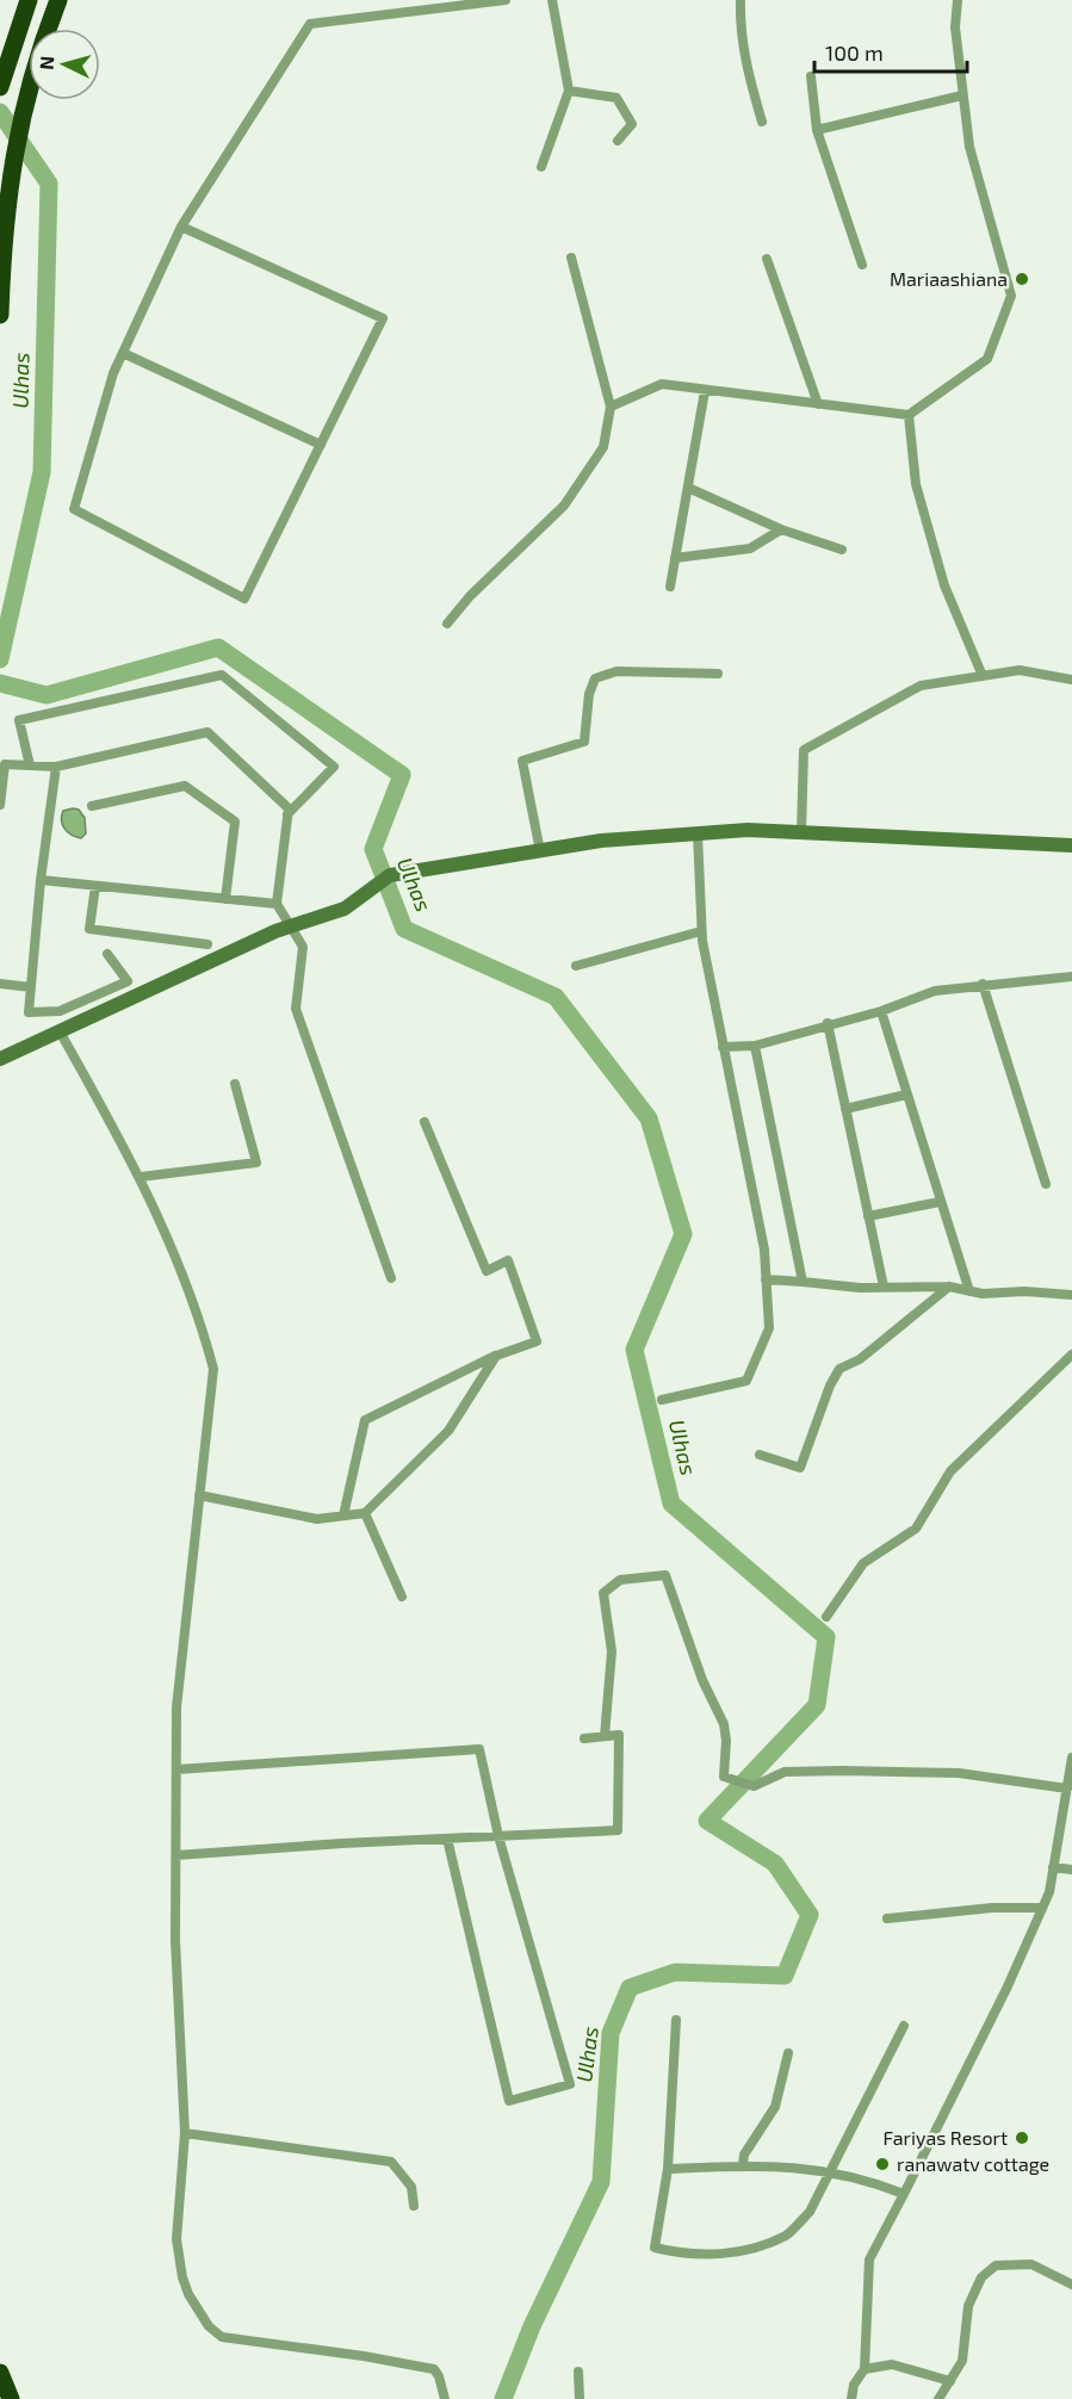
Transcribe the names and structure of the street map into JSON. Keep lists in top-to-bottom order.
{
  "water": ["Ulhas"],
  "places": ["Mariaashiana", "Fariyas Resort", "ranawatv cottage"],
  "scale_bar": "100 m",
  "north": "left"
}
